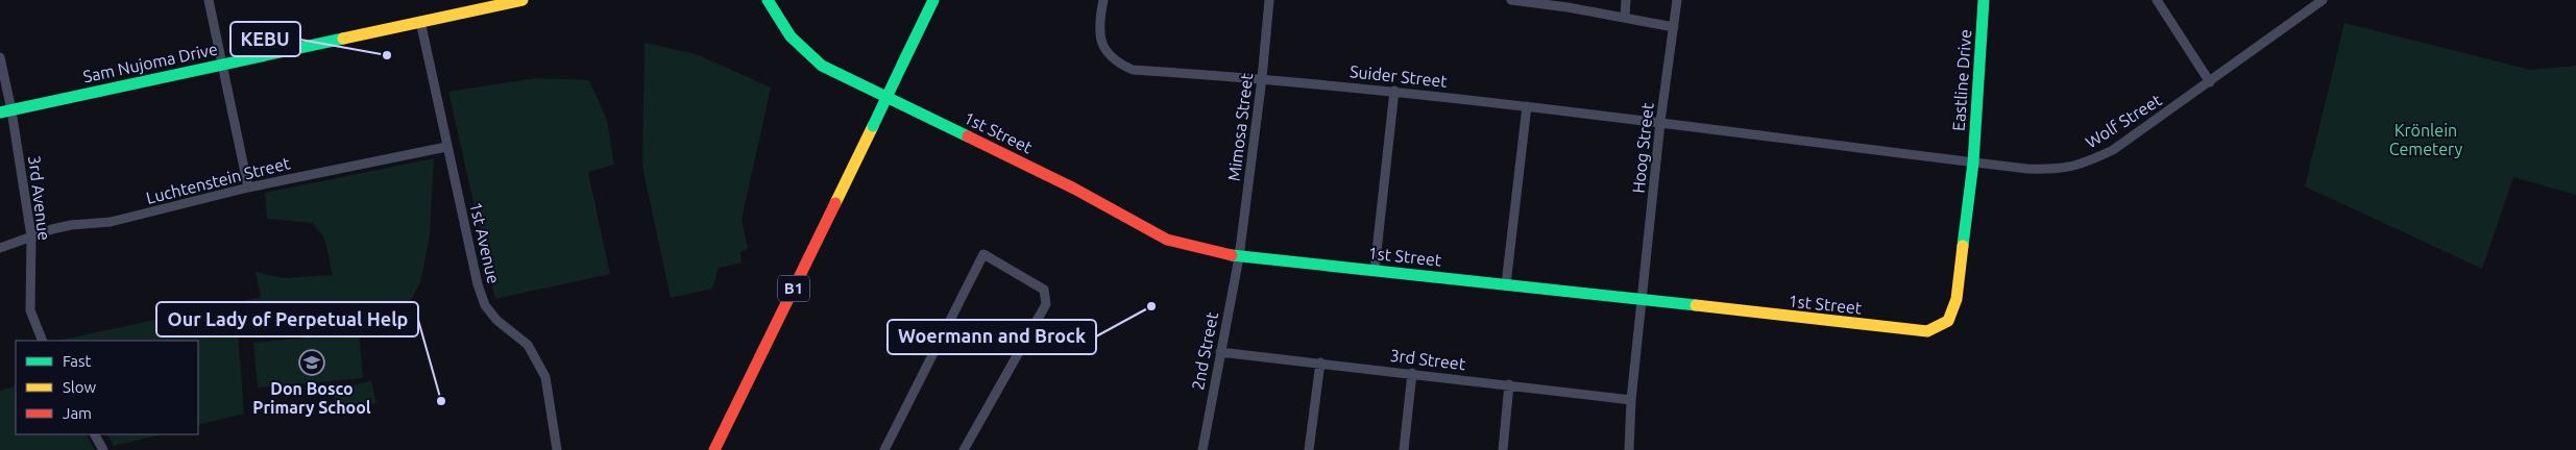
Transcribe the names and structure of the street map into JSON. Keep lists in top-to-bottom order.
{
  "streets": {
    "main road": [
      "Sam Nujoma Drive",
      "Eastline Drive",
      "1st Street",
      "B1"
    ],
    "street": [
      "Suider Street",
      "Wolf Street",
      "Mimosa Street",
      "Hoog Street",
      "Luchtenstein Street",
      "3rd Avenue",
      "1st Avenue",
      "2nd Street",
      "3rd Street"
    ]
  },
  "crossings": [
    ["Sam Nujoma Drive", "3rd Avenue"],
    ["Sam Nujoma Drive", "1st Avenue"],
    ["Suider Street", "Wolf Street"],
    ["Suider Street", "Mimosa Street"],
    ["Suider Street", "Hoog Street"],
    ["Eastline Drive", "Wolf Street"],
    ["Eastline Drive", "1st Street"],
    ["Wolf Street", "1st Street"],
    ["Wolf Street", "Hoog Street"],
    ["Mimosa Street", "1st Street"],
    ["Mimosa Street", "2nd Street"],
    ["1st Street", "Hoog Street"],
    ["1st Street", "2nd Street"],
    ["Hoog Street", "3rd Street"],
    ["Luchtenstein Street", "3rd Avenue"],
    ["Luchtenstein Street", "1st Avenue"],
    ["2nd Street", "3rd Street"]
  ],
  "parks": ["Krönlein Cemetery"],
  "places": {
    "other": ["KEBU", "Woermann and Brock", "Our Lady of Perpetual Help"],
    "school or university": ["Don Bosco Primary School"]
  },
  "legend": ["Fast", "Slow", "Jam"]
}
